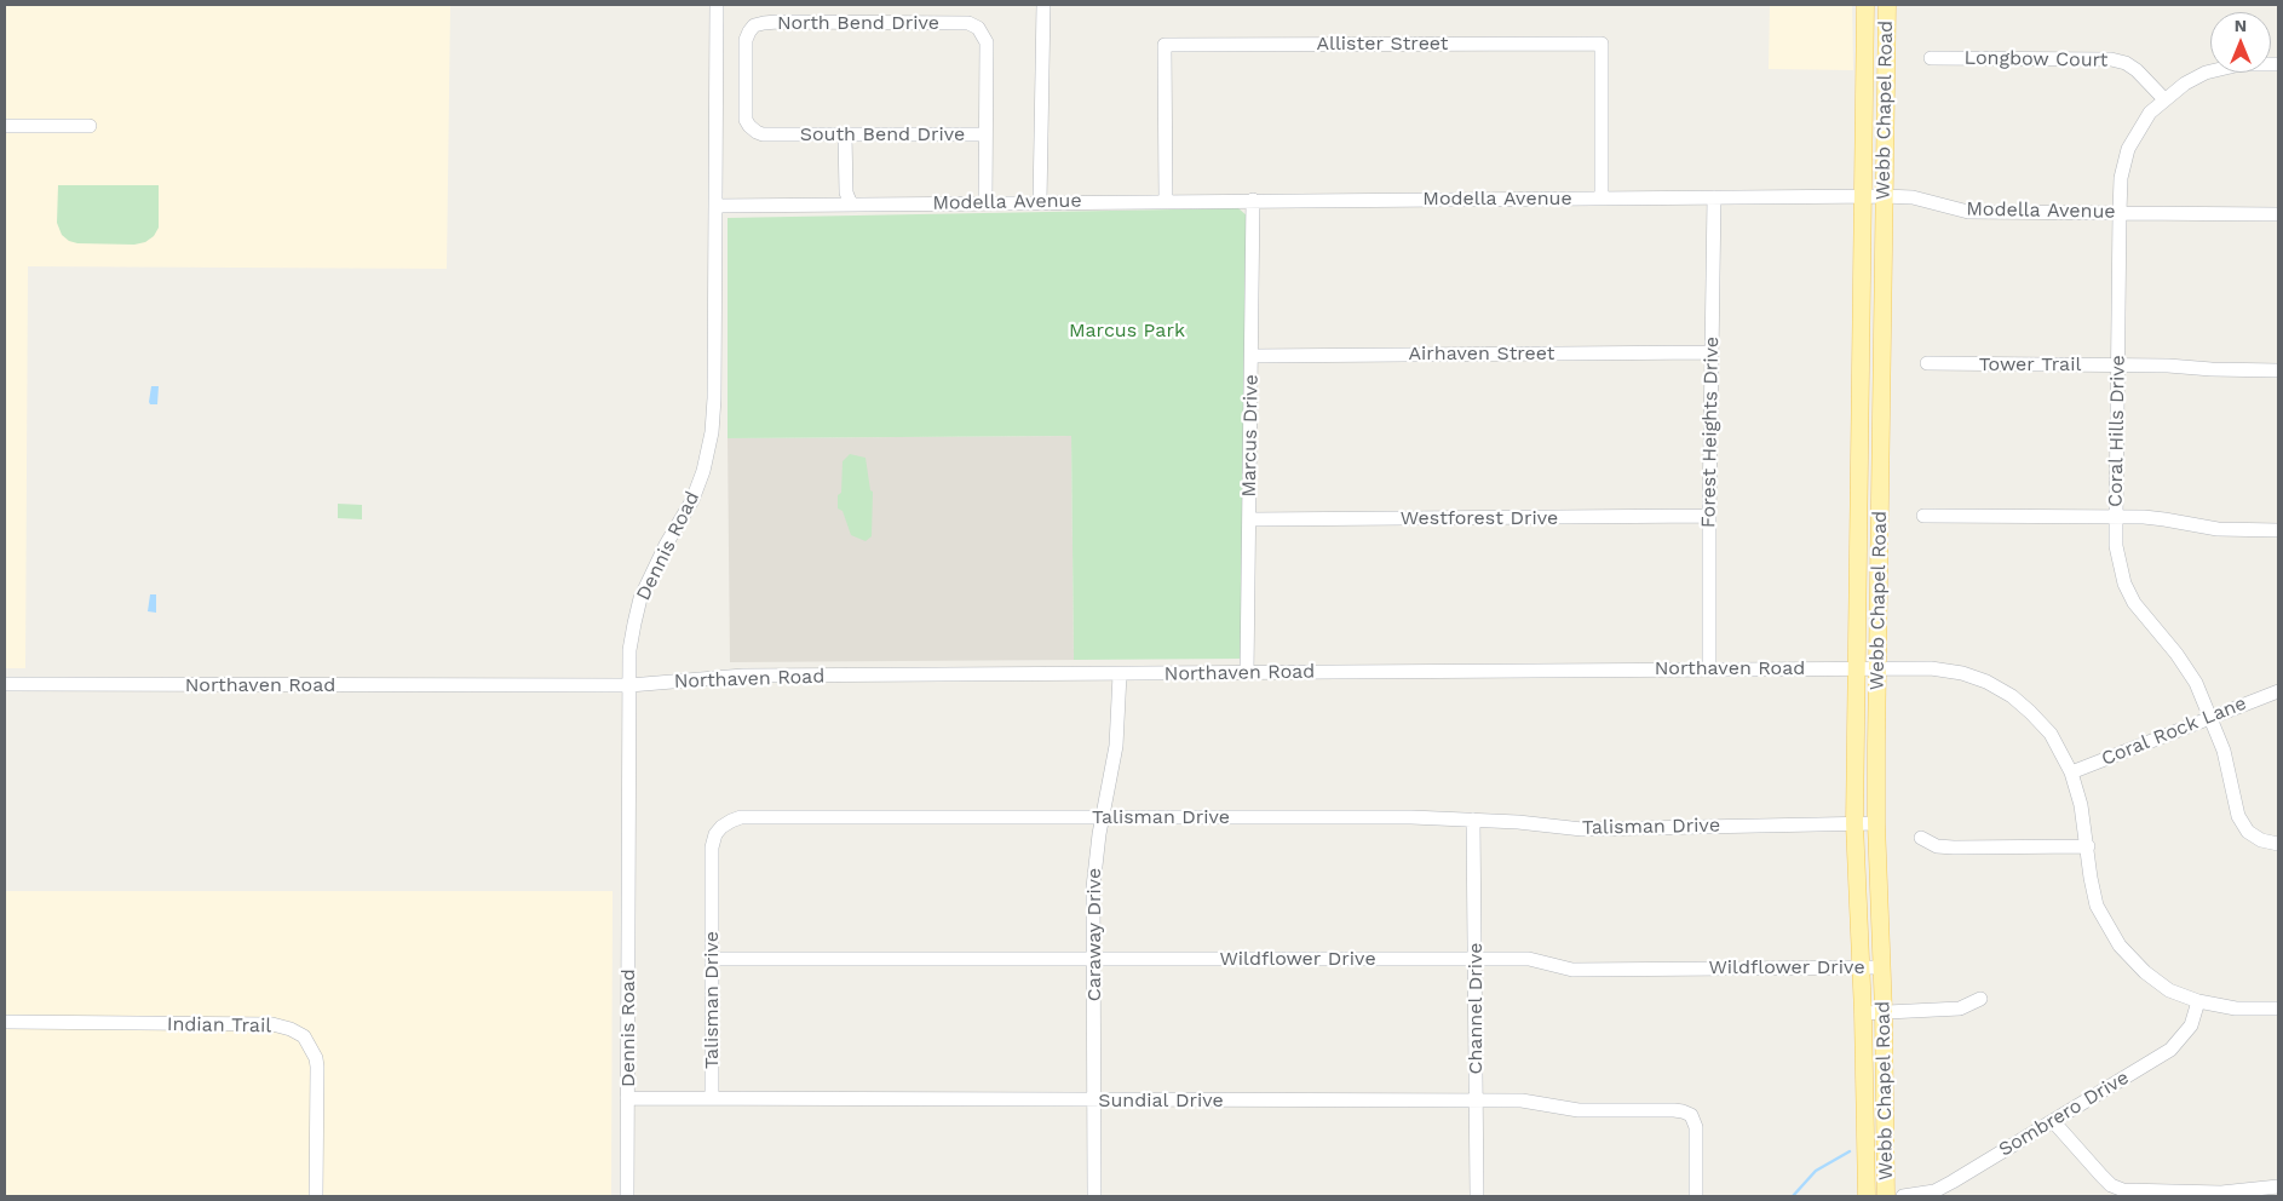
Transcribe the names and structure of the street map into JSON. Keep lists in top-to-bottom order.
{
  "streets": {
    "main road": ["Webb Chapel Road"],
    "street": [
      "North Bend Drive",
      "Allister Street",
      "Longbow Court",
      "South Bend Drive",
      "Modella Avenue",
      "Airhaven Street",
      "Tower Trail",
      "Coral Hills Drive",
      "Forest Heights Drive",
      "Marcus Drive",
      "Westforest Drive",
      "Dennis Road",
      "Northaven Road",
      "Coral Rock Lane",
      "Talisman Drive",
      "Caraway Drive",
      "Wildflower Drive",
      "Channel Drive",
      "Indian Trail",
      "Sundial Drive",
      "Sombrero Drive"
    ]
  },
  "crossings": [
    ["North Bend Drive", "South Bend Drive"],
    ["Allister Street", "Modella Avenue"],
    ["Longbow Court", "Coral Hills Drive"],
    ["Webb Chapel Road", "Modella Avenue"],
    ["Webb Chapel Road", "Northaven Road"],
    ["Webb Chapel Road", "Talisman Drive"],
    ["Webb Chapel Road", "Wildflower Drive"],
    ["Modella Avenue", "Coral Hills Drive"],
    ["Modella Avenue", "Forest Heights Drive"],
    ["Modella Avenue", "Marcus Drive"],
    ["Modella Avenue", "Dennis Road"],
    ["Airhaven Street", "Forest Heights Drive"],
    ["Airhaven Street", "Marcus Drive"],
    ["Tower Trail", "Coral Hills Drive"],
    ["Coral Hills Drive", "Coral Rock Lane"],
    ["Forest Heights Drive", "Westforest Drive"],
    ["Forest Heights Drive", "Northaven Road"],
    ["Marcus Drive", "Westforest Drive"],
    ["Marcus Drive", "Northaven Road"],
    ["Dennis Road", "Northaven Road"],
    ["Dennis Road", "Sundial Drive"],
    ["Northaven Road", "Coral Rock Lane"],
    ["Northaven Road", "Caraway Drive"],
    ["Northaven Road", "Sombrero Drive"],
    ["Talisman Drive", "Caraway Drive"],
    ["Talisman Drive", "Wildflower Drive"],
    ["Talisman Drive", "Channel Drive"],
    ["Talisman Drive", "Sundial Drive"],
    ["Caraway Drive", "Wildflower Drive"],
    ["Caraway Drive", "Sundial Drive"],
    ["Wildflower Drive", "Channel Drive"],
    ["Channel Drive", "Sundial Drive"]
  ],
  "parks": ["Marcus Park"],
  "north": "top"
}
